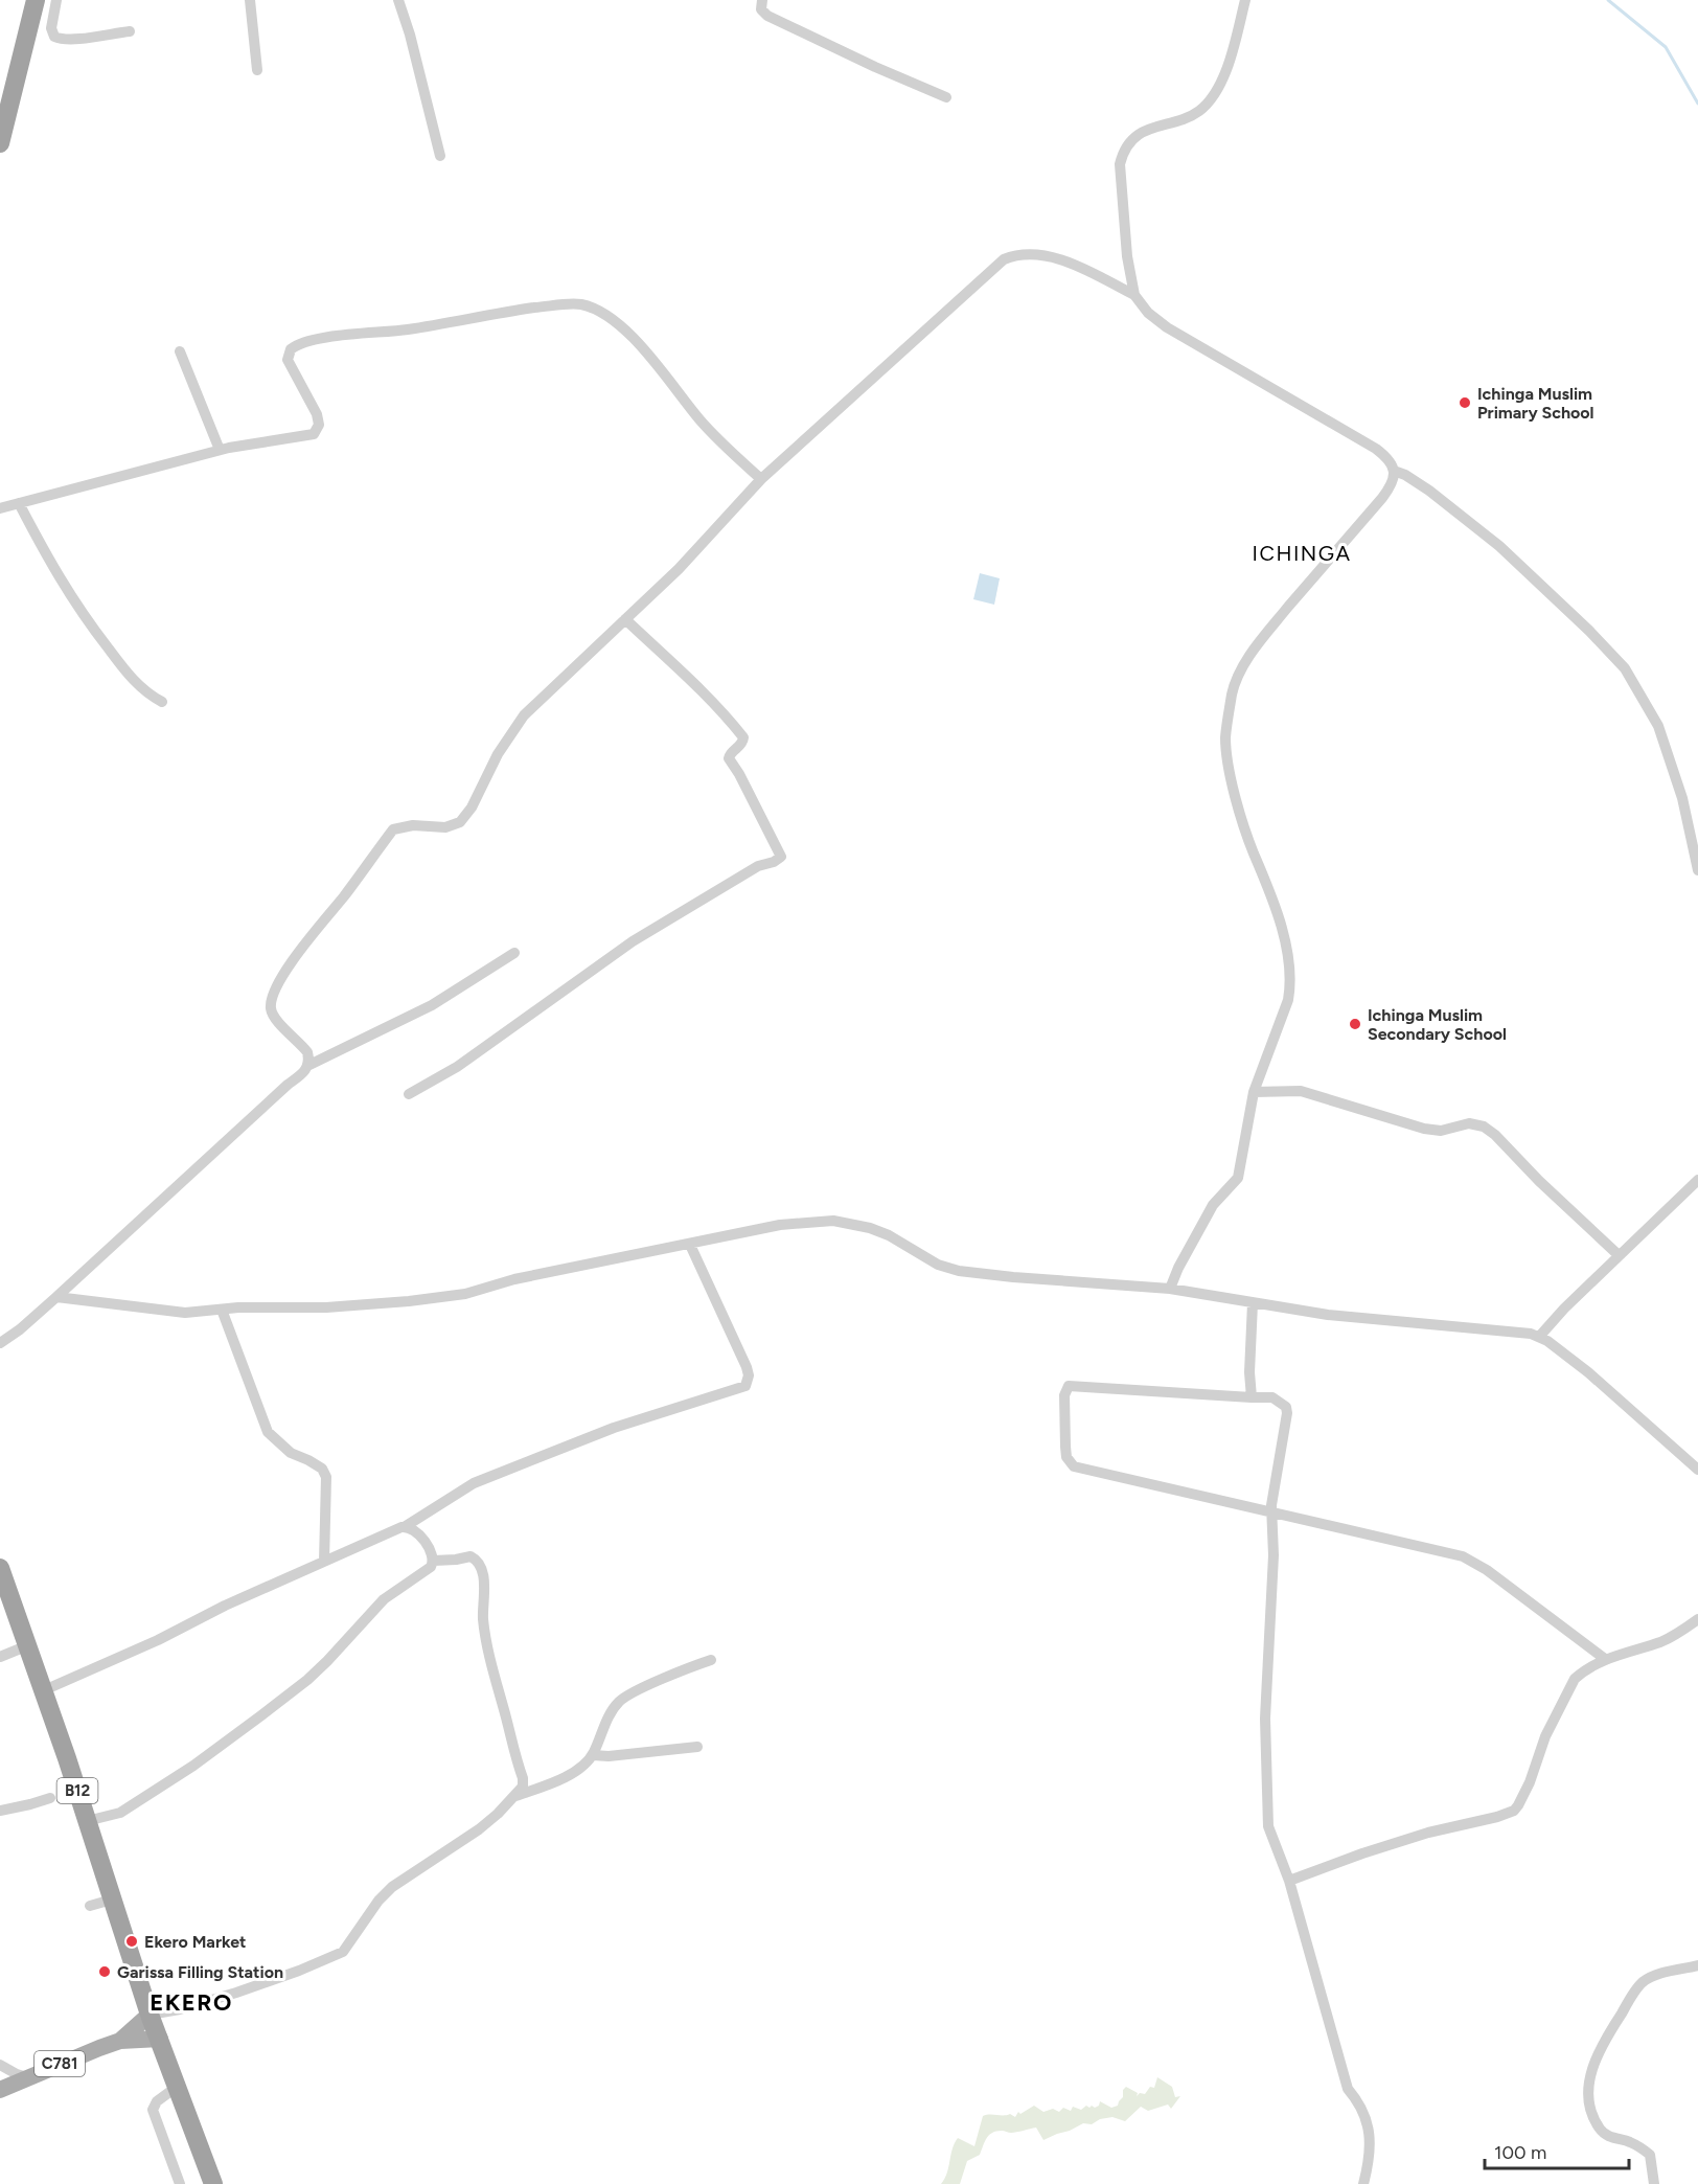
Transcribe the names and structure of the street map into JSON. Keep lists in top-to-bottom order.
{
  "streets": {
    "highway": ["B12"],
    "main road": ["C781"]
  },
  "crossings": [
    ["B12", "C781"]
  ],
  "districts": ["ICHINGA", "EKERO"],
  "places": [
    "Ichinga Muslim Primary School",
    "Ichinga Muslim Secondary School",
    "Ekero Market",
    "Garissa Filling Station"
  ],
  "scale_bar": "100 m"
}
